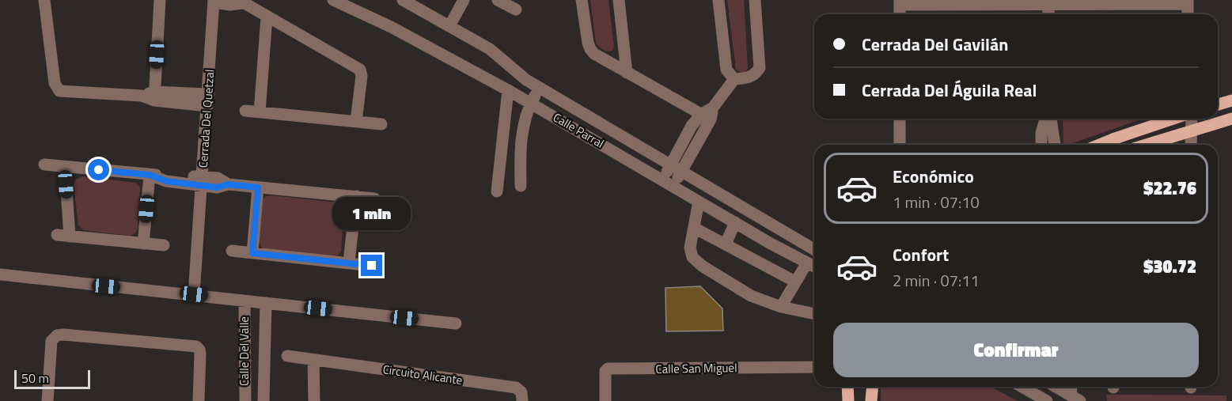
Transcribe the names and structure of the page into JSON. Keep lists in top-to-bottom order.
{
  "streets": {
    "street": [
      "Cerrada Del Quetzal",
      "Calle Parral",
      "Calle Del Valle",
      "Calle San Miguel",
      "Circuito Alicante"
    ]
  },
  "scale_bar": "50 m",
  "page": {
    "banner": ["Cerrada Del Gavilán", "Cerrada Del Águila Real"],
    "list": [
      {
        "name": "Económico",
        "note": "1 min · 07:10",
        "value": "$22.76"
      },
      {
        "name": "Confort",
        "note": "2 min · 07:11",
        "value": "$30.72"
      }
    ],
    "bubble": "1 min",
    "buttons": "Confirmar",
    "scale": "50 m"
  }
}
